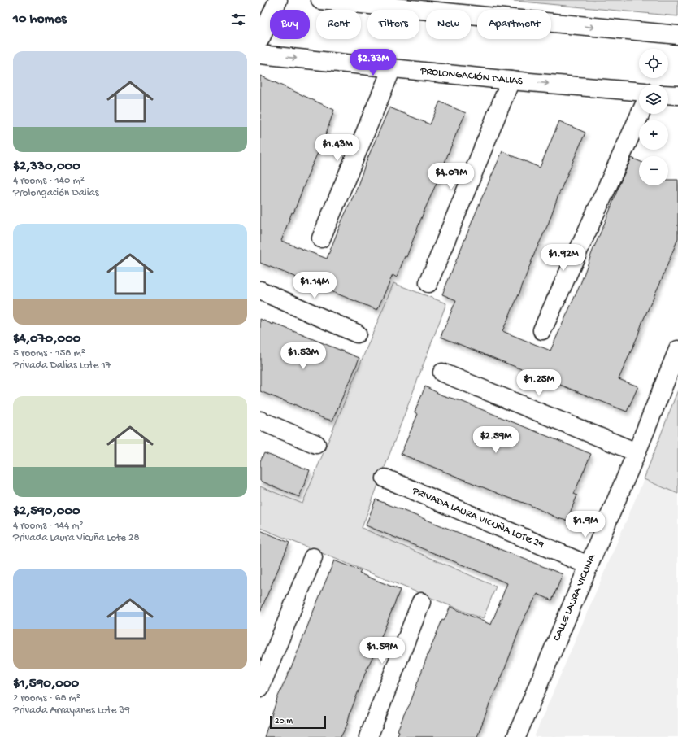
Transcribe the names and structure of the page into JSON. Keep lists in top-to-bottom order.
{
  "streets": {
    "street": ["PROLONGACIÓN DALIAS", "PRIVADA LAURA VICUÑA LOTE 29", "CALLE LAURA VICUNA"]
  },
  "crossings": [
    ["PRIVADA LAURA VICUÑA LOTE 29", "CALLE LAURA VICUNA"]
  ],
  "scale_bar": "20 m",
  "page": {
    "heading": "10 homes",
    "chip": [
      "Buy",
      "Rent",
      "Filters",
      "New",
      "Apartment"
    ],
    "list": [
      {
        "name": "$2,330,000",
        "note": "4 rooms · 140 m² · Prolongación Dalias"
      },
      {
        "name": "$4,070,000",
        "note": "5 rooms · 158 m² · Privada Dalias Lote 17"
      },
      {
        "name": "$2,590,000",
        "note": "4 rooms · 144 m² · Privada Laura Vicuña Lote 28"
      },
      {
        "name": "$1,590,000",
        "note": "2 rooms · 68 m² · Privada Arrayanes Lote 39"
      }
    ],
    "map_buttons": ["+", "−"],
    "price": [
      "$2.33M",
      "$1.43M",
      "$4.07M",
      "$1.92M",
      "$1.14M",
      "$1.53M",
      "$1.25M",
      "$2.59M",
      "$1.9M",
      "$1.59M"
    ],
    "scale": "20 m"
  }
}
